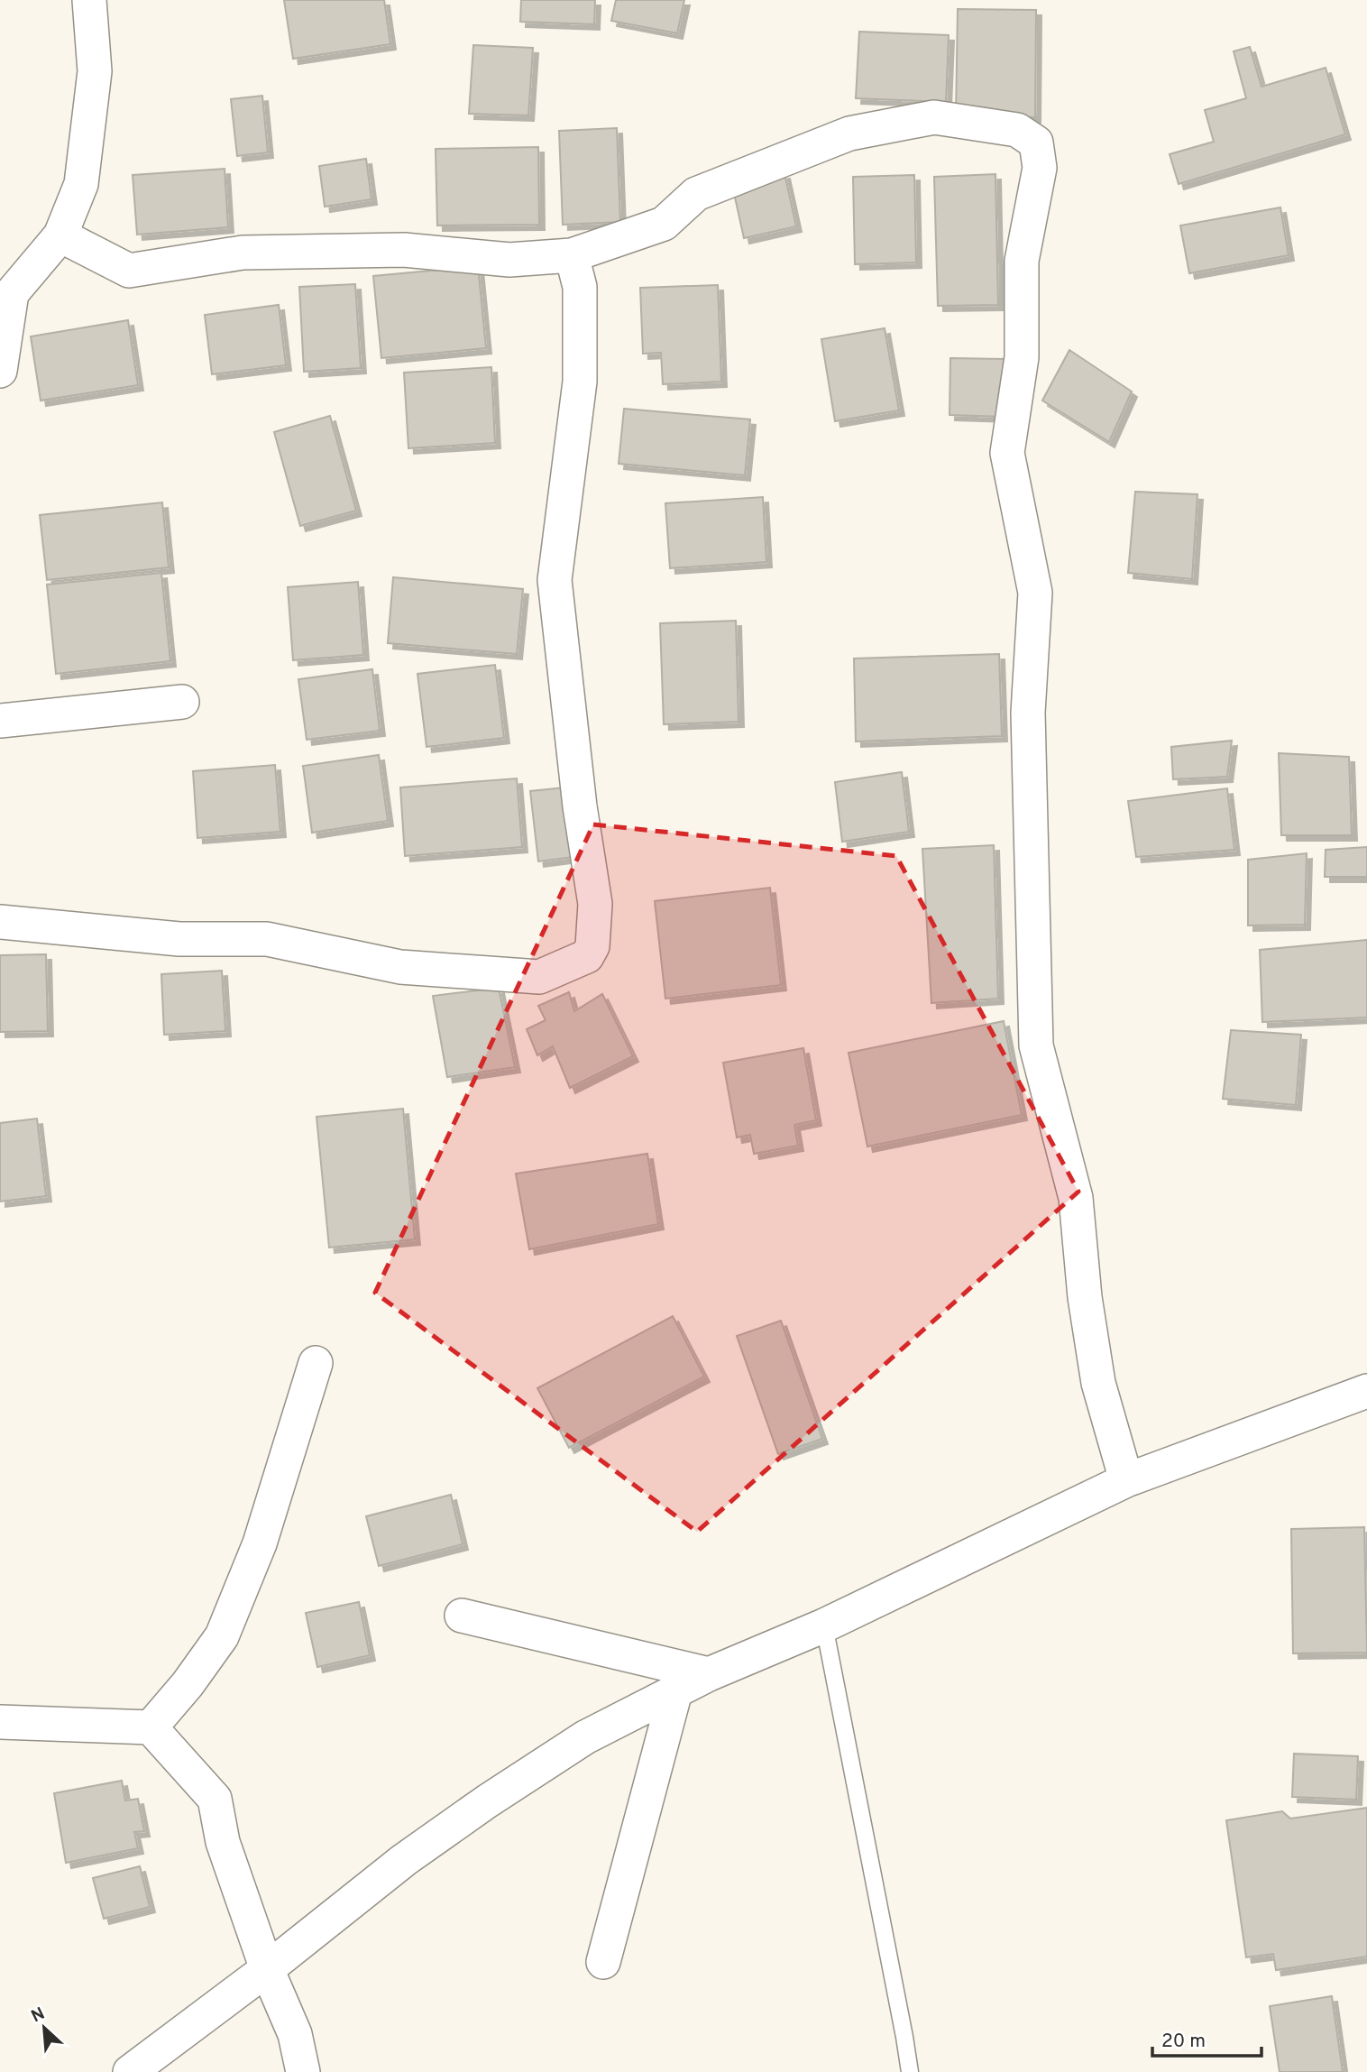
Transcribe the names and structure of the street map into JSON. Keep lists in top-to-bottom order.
{
  "scale_bar": "20 m",
  "north": "top left"
}
